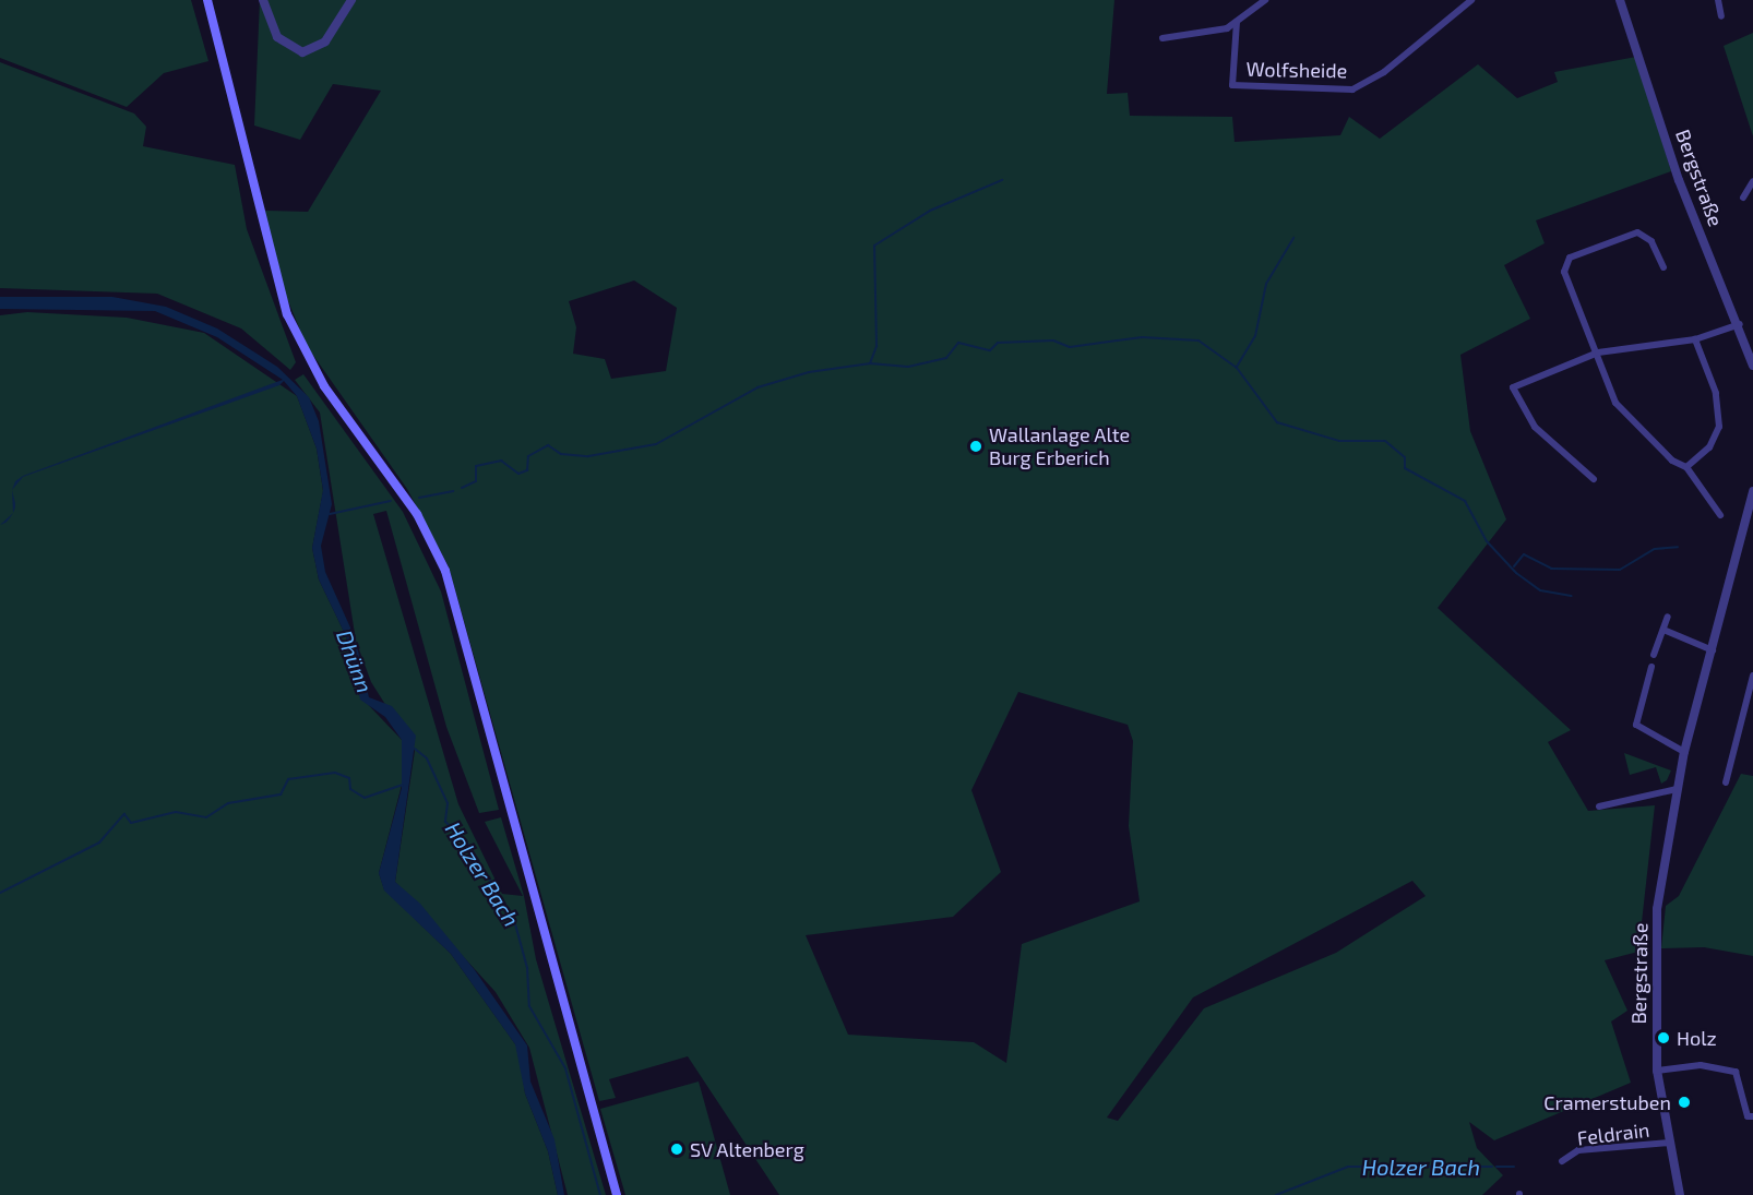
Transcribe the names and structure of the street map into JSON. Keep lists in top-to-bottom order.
{
  "streets": {
    "street": ["Wolfsheide", "Bergstraße", "Feldrain"]
  },
  "crossings": [
    ["Bergstraße", "Feldrain"]
  ],
  "water": ["Dhünn", "Holzer Bach"],
  "places": [
    "Wallanlage Alte Burg Erberich",
    "Holz",
    "Cramerstuben",
    "SV Altenberg"
  ]
}
